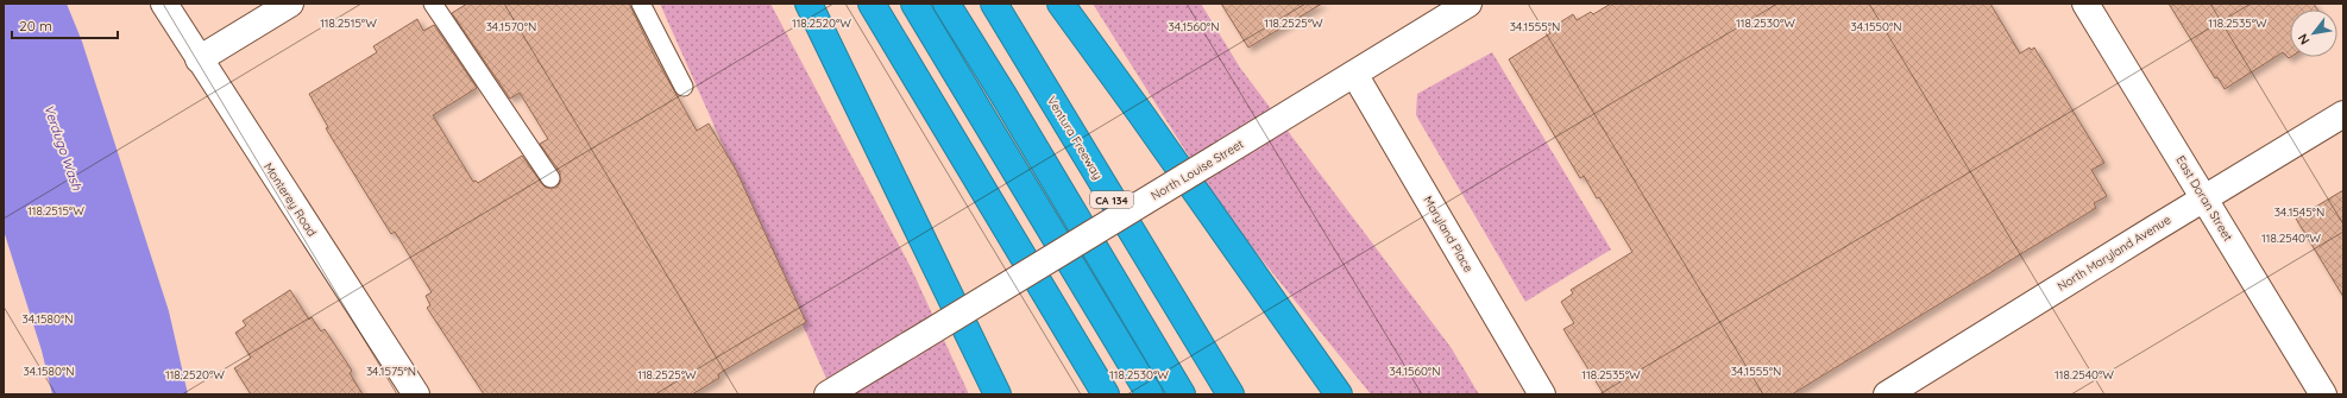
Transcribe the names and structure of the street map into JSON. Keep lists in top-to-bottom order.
{
  "streets": {
    "highway": ["Ventura Freeway", "CA 134"],
    "street": [
      "North Louise Street",
      "East Doran Street",
      "Monterey Road",
      "Maryland Place",
      "North Maryland Avenue"
    ]
  },
  "crossings": [
    ["North Louise Street", "Maryland Place"],
    ["East Doran Street", "North Maryland Avenue"]
  ],
  "water": ["Verdugo Wash"],
  "scale_bar": "20 m",
  "north": "bottom left",
  "coordinates": [
    "118.2535°W",
    "118.2515°W",
    "118.2520°W",
    "118.2525°W",
    "118.2530°W",
    "34.1560°N",
    "34.1555°N",
    "34.1550°N",
    "34.1570°N",
    "34.1545°N",
    "118.2540°W",
    "34.1580°N",
    "34.1575°N"
  ]
}
